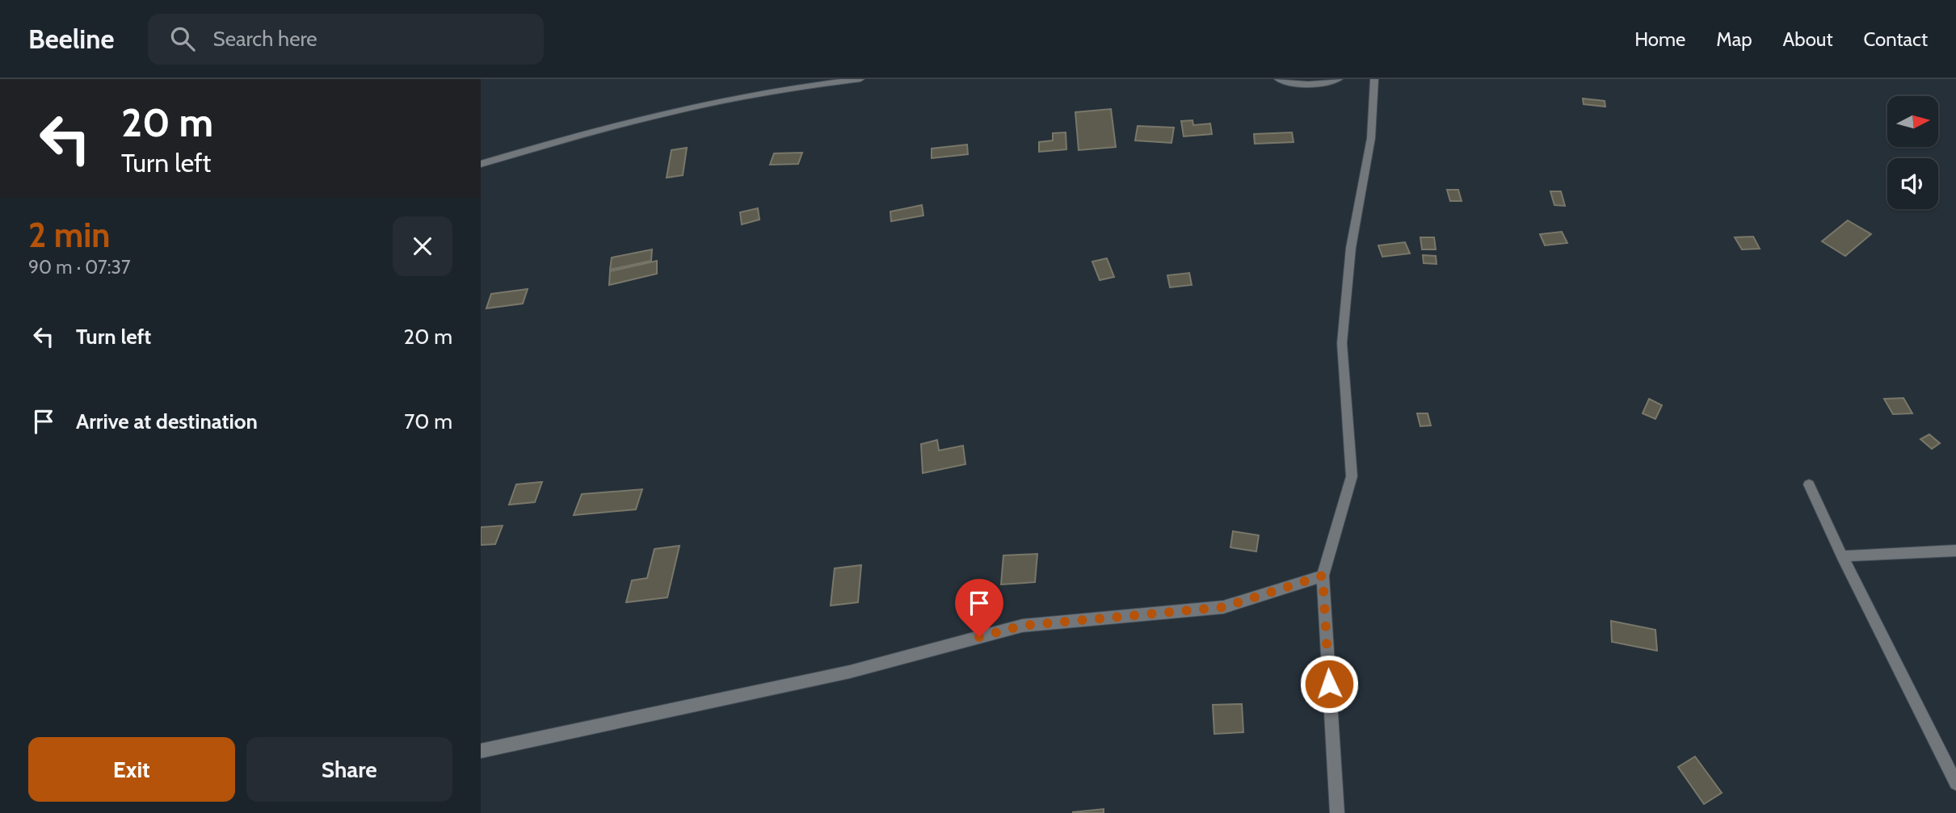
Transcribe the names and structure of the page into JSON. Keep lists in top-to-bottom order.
{
  "north": "right",
  "page": {
    "header": "Beeline",
    "search": "Search here",
    "nav": [
      "Home",
      "Map",
      "About",
      "Contact"
    ],
    "turn": ["20 m", "Turn left"],
    "heading": ["2 min", "90 m · 07:37"],
    "list": [
      {
        "name": "Turn left",
        "value": "20 m"
      },
      {
        "name": "Arrive at destination",
        "value": "70 m"
      }
    ],
    "buttons": ["Exit", "Share"]
  }
}
